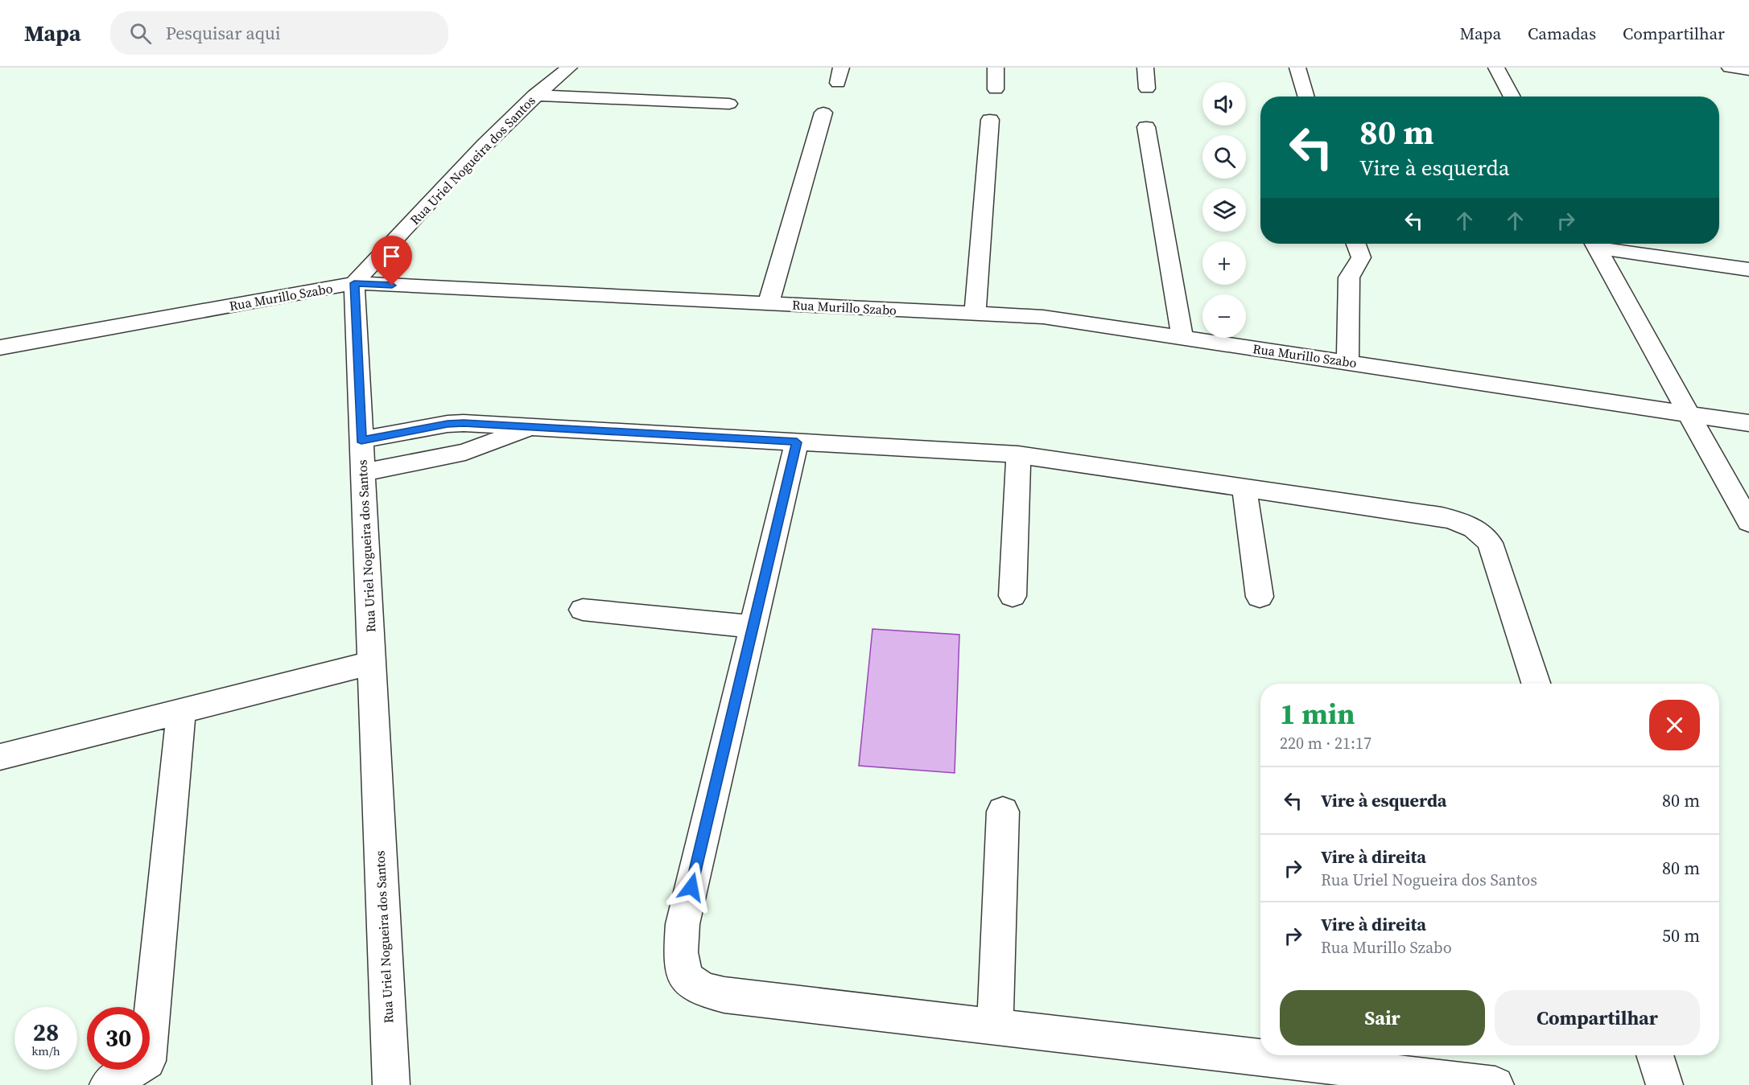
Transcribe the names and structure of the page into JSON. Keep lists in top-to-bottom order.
{
  "streets": {
    "street": ["Rua Uriel Nogueira dos Santos", "Rua Murillo Szabo"]
  },
  "crossings": [
    ["Rua Uriel Nogueira dos Santos", "Rua Murillo Szabo"]
  ],
  "page": {
    "header": "Mapa",
    "search": "Pesquisar aqui",
    "nav": ["Mapa", "Camadas", "Compartilhar"],
    "map_buttons": ["+", "−"],
    "turn": ["80 m", "Vire à esquerda"],
    "heading": ["1 min", "220 m · 21:17"],
    "list": [
      {
        "name": "Vire à esquerda",
        "value": "80 m"
      },
      {
        "name": "Vire à direita",
        "note": "Rua Uriel Nogueira dos Santos",
        "value": "80 m"
      },
      {
        "name": "Vire à direita",
        "note": "Rua Murillo Szabo",
        "value": "50 m"
      }
    ],
    "buttons": ["Sair", "Compartilhar"],
    "speed": "28 km/h",
    "limit": "30"
  }
}
